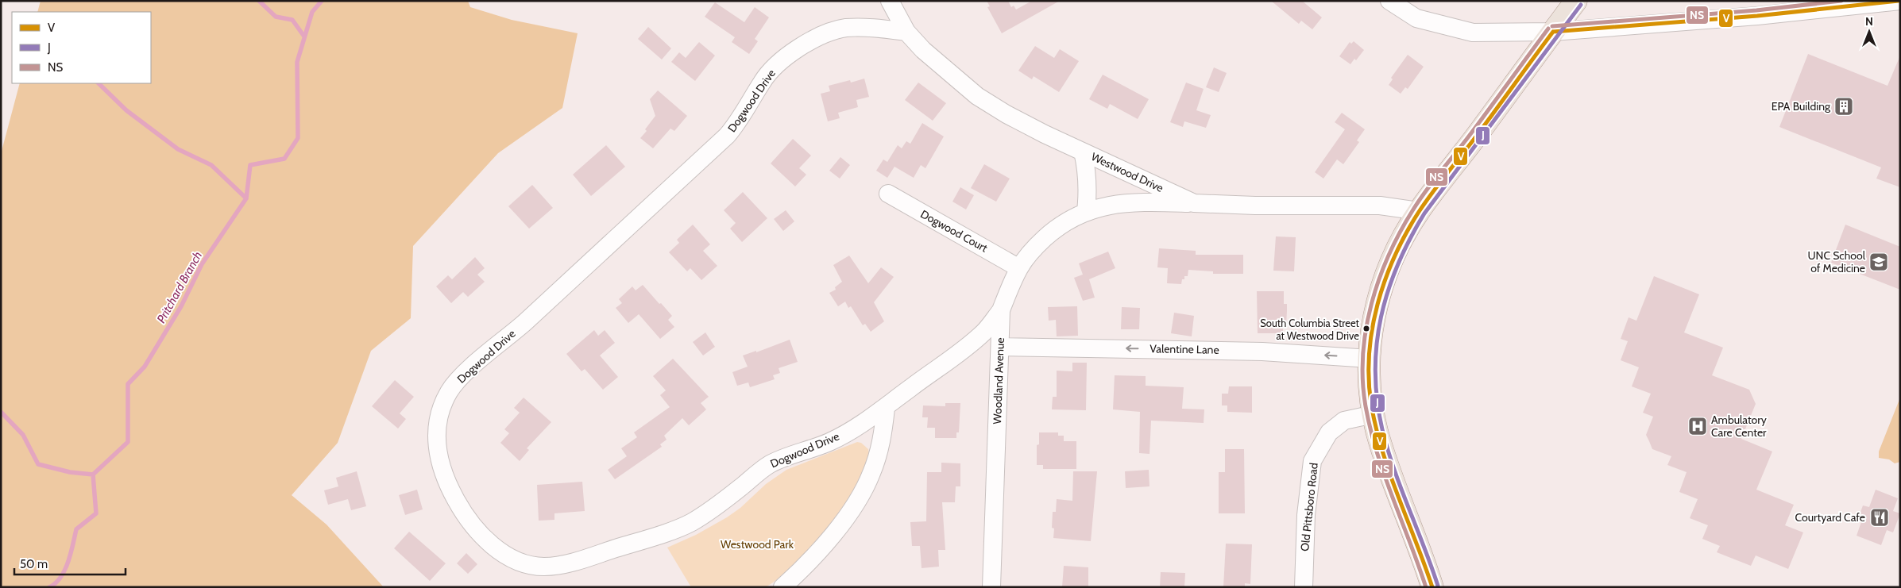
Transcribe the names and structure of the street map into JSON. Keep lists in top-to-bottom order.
{
  "streets": {
    "street": [
      "Dogwood Drive",
      "Westwood Drive",
      "Dogwood Court",
      "Valentine Lane",
      "Woodland Avenue",
      "Old Pittsboro Road"
    ]
  },
  "crossings": [
    ["Dogwood Drive", "Westwood Drive"],
    ["Dogwood Drive", "Woodland Avenue"],
    ["Westwood Drive", "Woodland Avenue"],
    ["Dogwood Court", "Woodland Avenue"],
    ["Valentine Lane", "Woodland Avenue"]
  ],
  "one_way": ["Valentine Lane"],
  "water": ["Pritchard Branch"],
  "parks": ["Westwood Park"],
  "places": {
    "building": ["EPA Building"],
    "school or university": ["UNC School of Medicine"],
    "other": ["South Columbia Street at Westwood Drive"],
    "hospital": ["Ambulatory Care Center"],
    "restaurant": ["Courtyard Cafe"]
  },
  "lines": ["transit line V", "transit line NS", "transit line J"],
  "legend": ["V", "J", "NS"],
  "scale_bar": "50 m",
  "north": "top"
}
